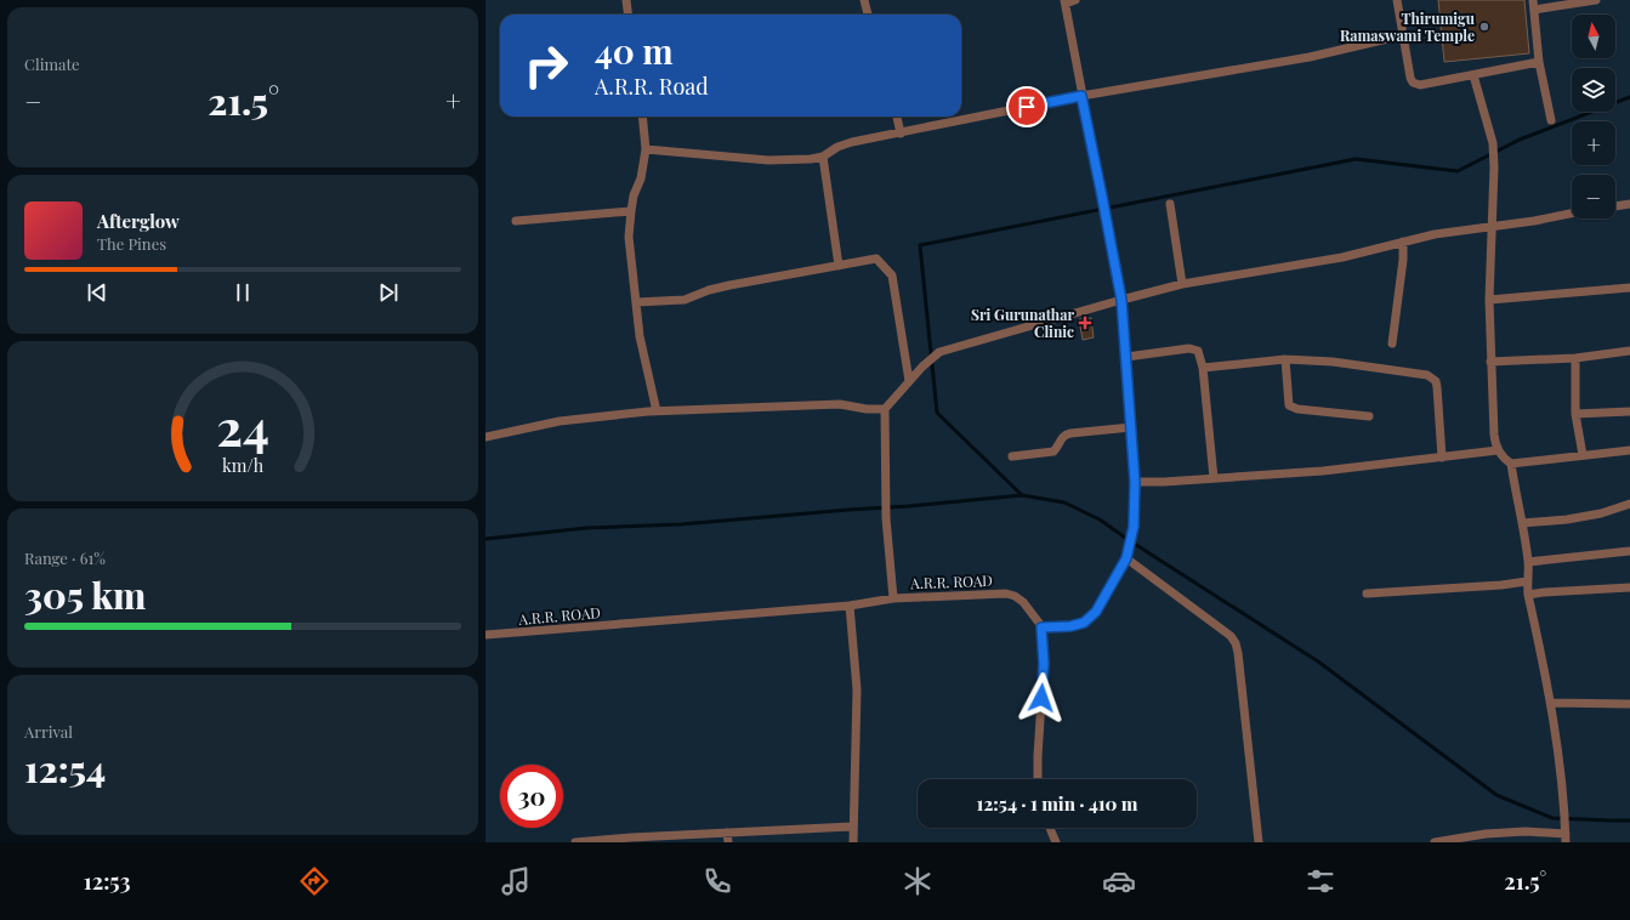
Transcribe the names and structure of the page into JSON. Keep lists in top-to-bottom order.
{
  "streets": {
    "street": ["A.R.R. ROAD"]
  },
  "places": {
    "other": ["Thirumigu Ramaswami Temple"],
    "health": ["Sri Gurunathar Clinic"]
  },
  "north": "top",
  "page": {
    "tile": [
      "Climate",
      ["Range · 61%", "305 km"],
      ["Arrival", "12:54"]
    ],
    "map_buttons": ["+", "−"],
    "turn": ["40 m", "A.R.R. Road"],
    "heat": ["−", "21.5°", "+"],
    "song": ["Afterglow", "The Pines"],
    "limit": "30",
    "trip": "12:54 · 1 min · 410 m",
    "tabs": ["12:53", "21.5°"],
    "gauge": ["24", "km/h"]
  }
}
